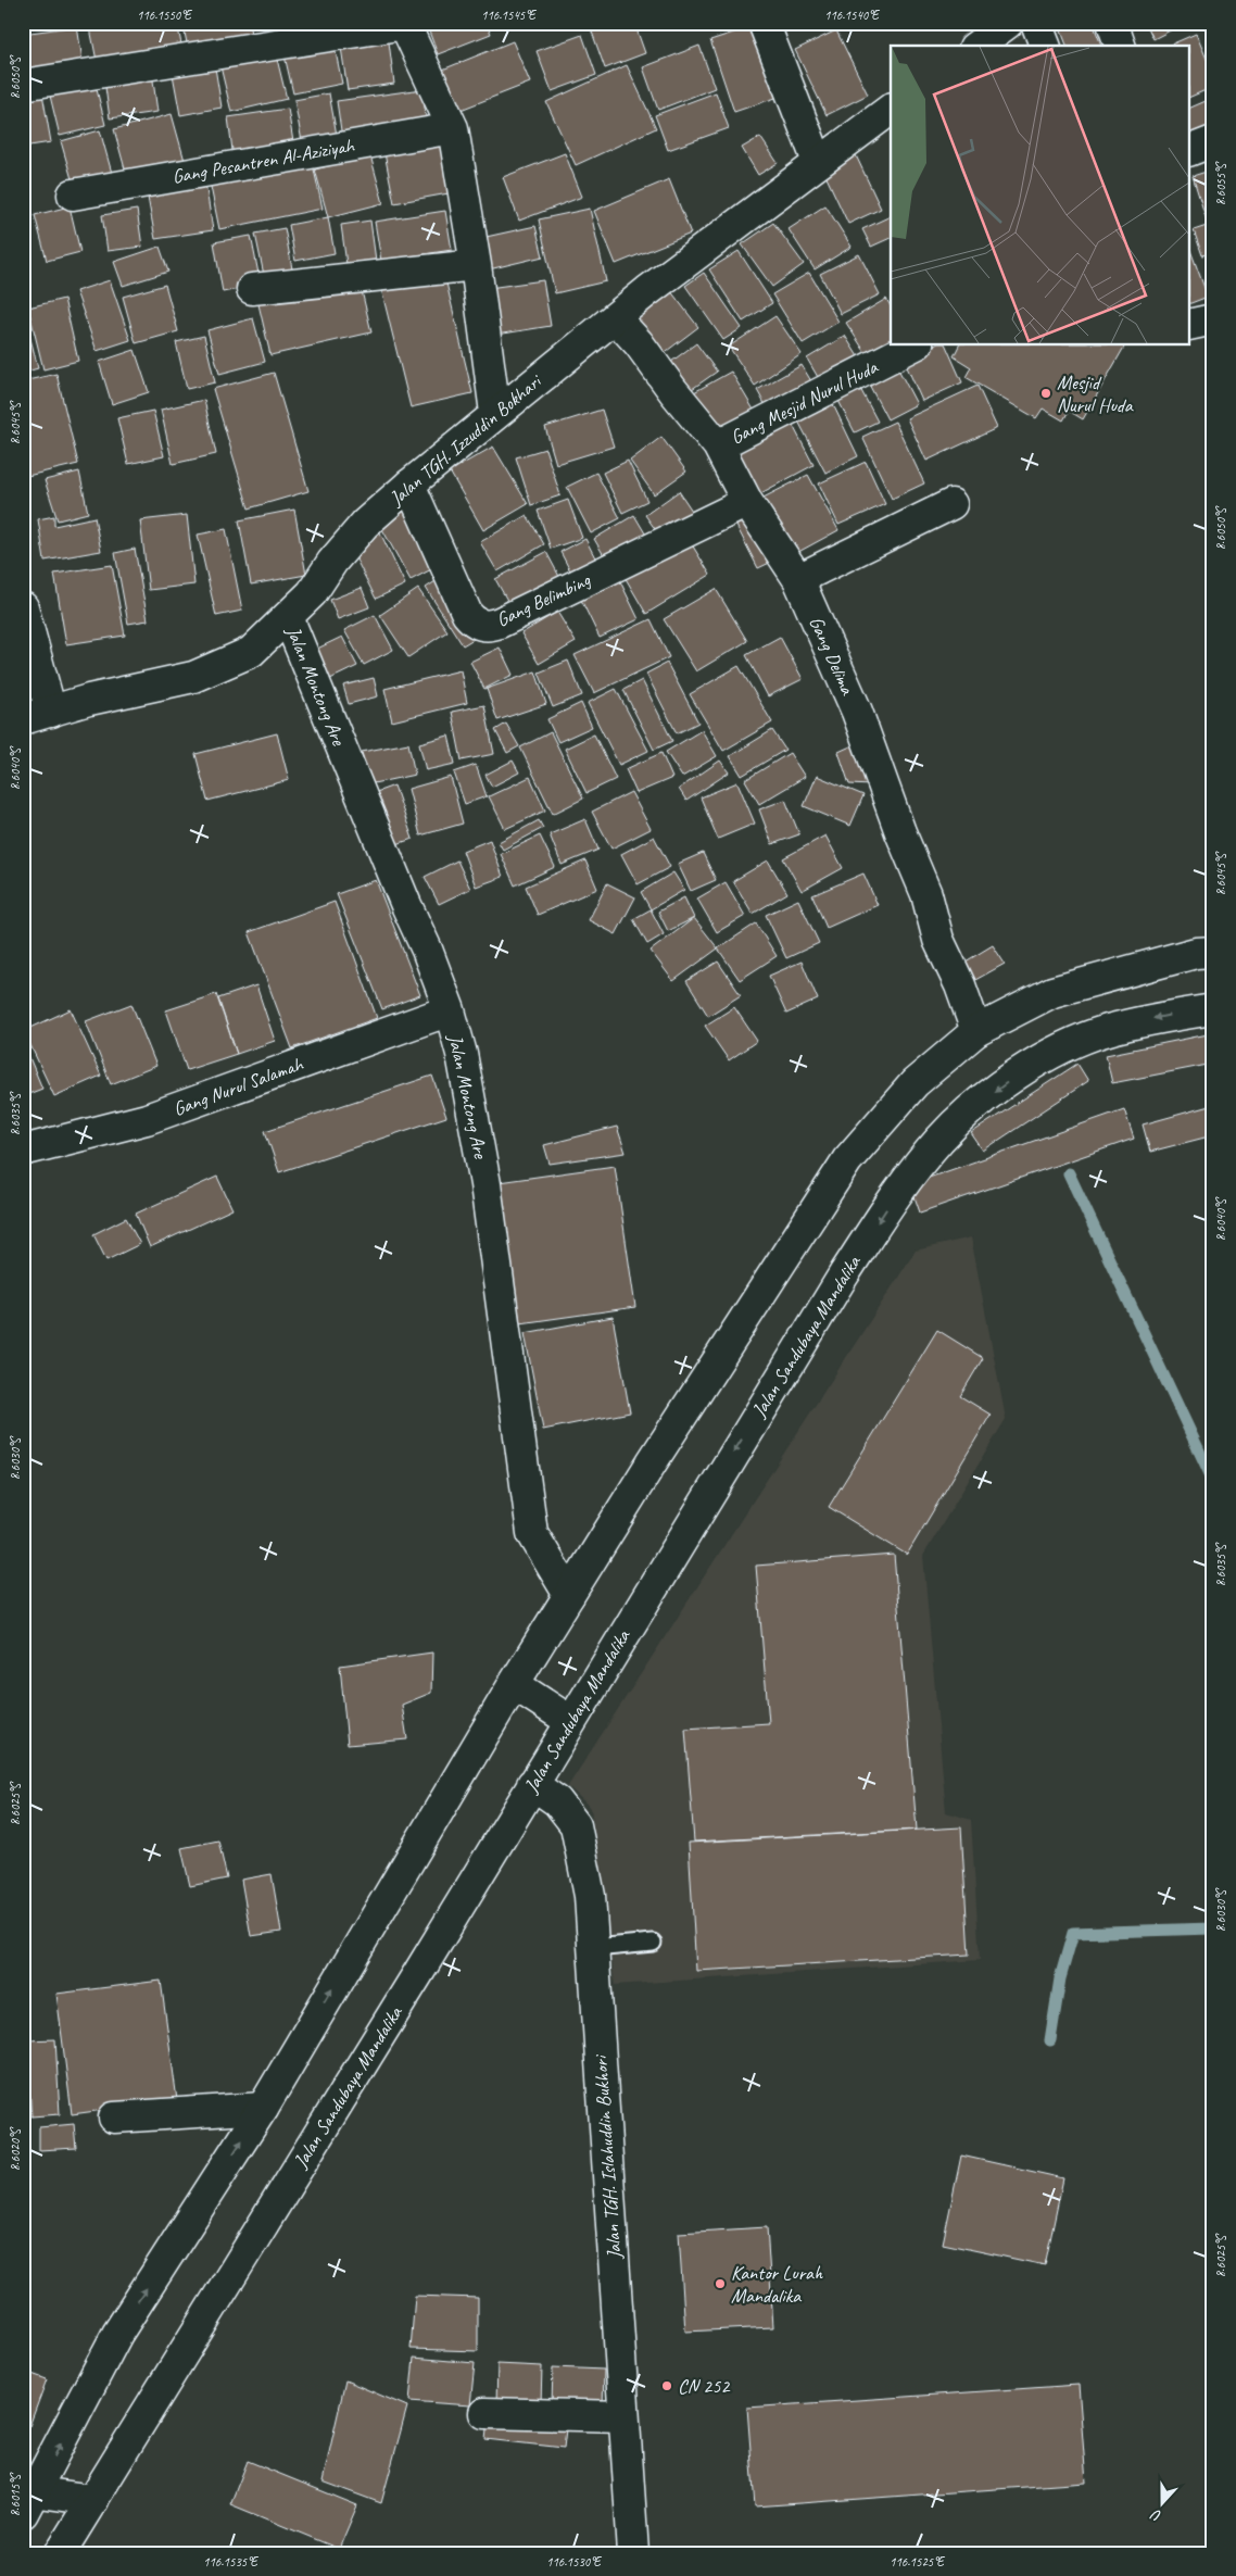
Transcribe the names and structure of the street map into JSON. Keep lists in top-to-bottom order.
{
  "streets": {
    "street": [
      "Gang Pesantren Al-Aziziyah",
      "Gang Mesjid Nurul Huda",
      "Jalan TGH. Izzuddin Bokhari",
      "Gang Belimbing",
      "Gang Delima",
      "Jalan Montong Are",
      "Gang Nurul Salamah",
      "Jalan Sandubaya Mandalika",
      "Jalan TGH. Islahuddin Bukhori"
    ]
  },
  "crossings": [
    ["Gang Mesjid Nurul Huda", "Gang Delima"],
    ["Jalan TGH. Izzuddin Bokhari", "Gang Belimbing"],
    ["Jalan TGH. Izzuddin Bokhari", "Gang Delima"],
    ["Jalan TGH. Izzuddin Bokhari", "Jalan Montong Are"],
    ["Gang Belimbing", "Gang Delima"],
    ["Jalan Montong Are", "Gang Nurul Salamah"],
    ["Jalan Sandubaya Mandalika", "Jalan TGH. Islahuddin Bukhori"]
  ],
  "places": ["Mesjid Nurul Huda", "Kantor Lurah Mandalika", "CN 252"],
  "north": "bottom",
  "coordinates": [
    "116.1550°E",
    "116.1545°E",
    "116.1540°E",
    "8.6050°S",
    "8.6055°S",
    "8.6045°S",
    "8.6040°S",
    "8.6035°S",
    "8.6030°S",
    "8.6025°S",
    "8.6020°S",
    "8.6015°S",
    "116.1535°E",
    "116.1530°E",
    "116.1525°E"
  ]
}
